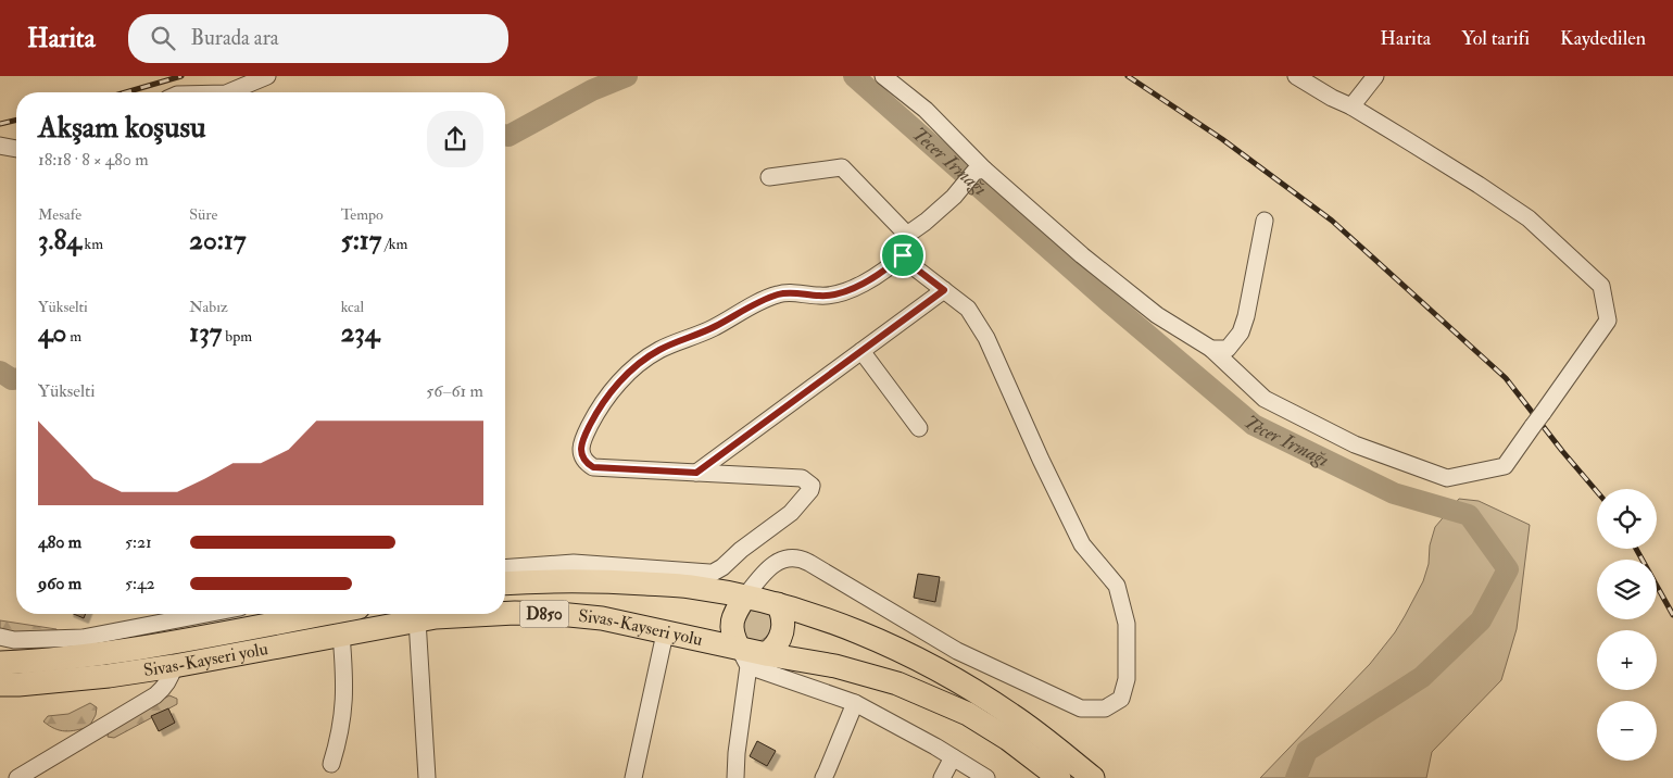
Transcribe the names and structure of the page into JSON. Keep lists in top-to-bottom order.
{
  "streets": {
    "highway": ["D850", "Sivas-Kayseri yolu"]
  },
  "water": ["Tecer Irmağı"],
  "page": {
    "header": "Harita",
    "search": "Burada ara",
    "nav": ["Harita", "Yol tarifi", "Kaydedilen"],
    "heading": ["Akşam koşusu", "18:18 · 8 × 480 m"],
    "stats": [
      ["Mesafe", "3.84 km"],
      ["Süre", "20:17"],
      ["Tempo", "5:17 /km"],
      ["Yükselti", "40 m"],
      ["Nabız", "137 bpm"],
      ["kcal", "234"]
    ],
    "chart": ["Yükselti", "56–61 m"],
    "map_buttons": ["+", "−"],
    "list": [
      {
        "name": "480 m",
        "note": "5:21"
      },
      {
        "name": "960 m",
        "note": "5:42"
      }
    ]
  }
}
